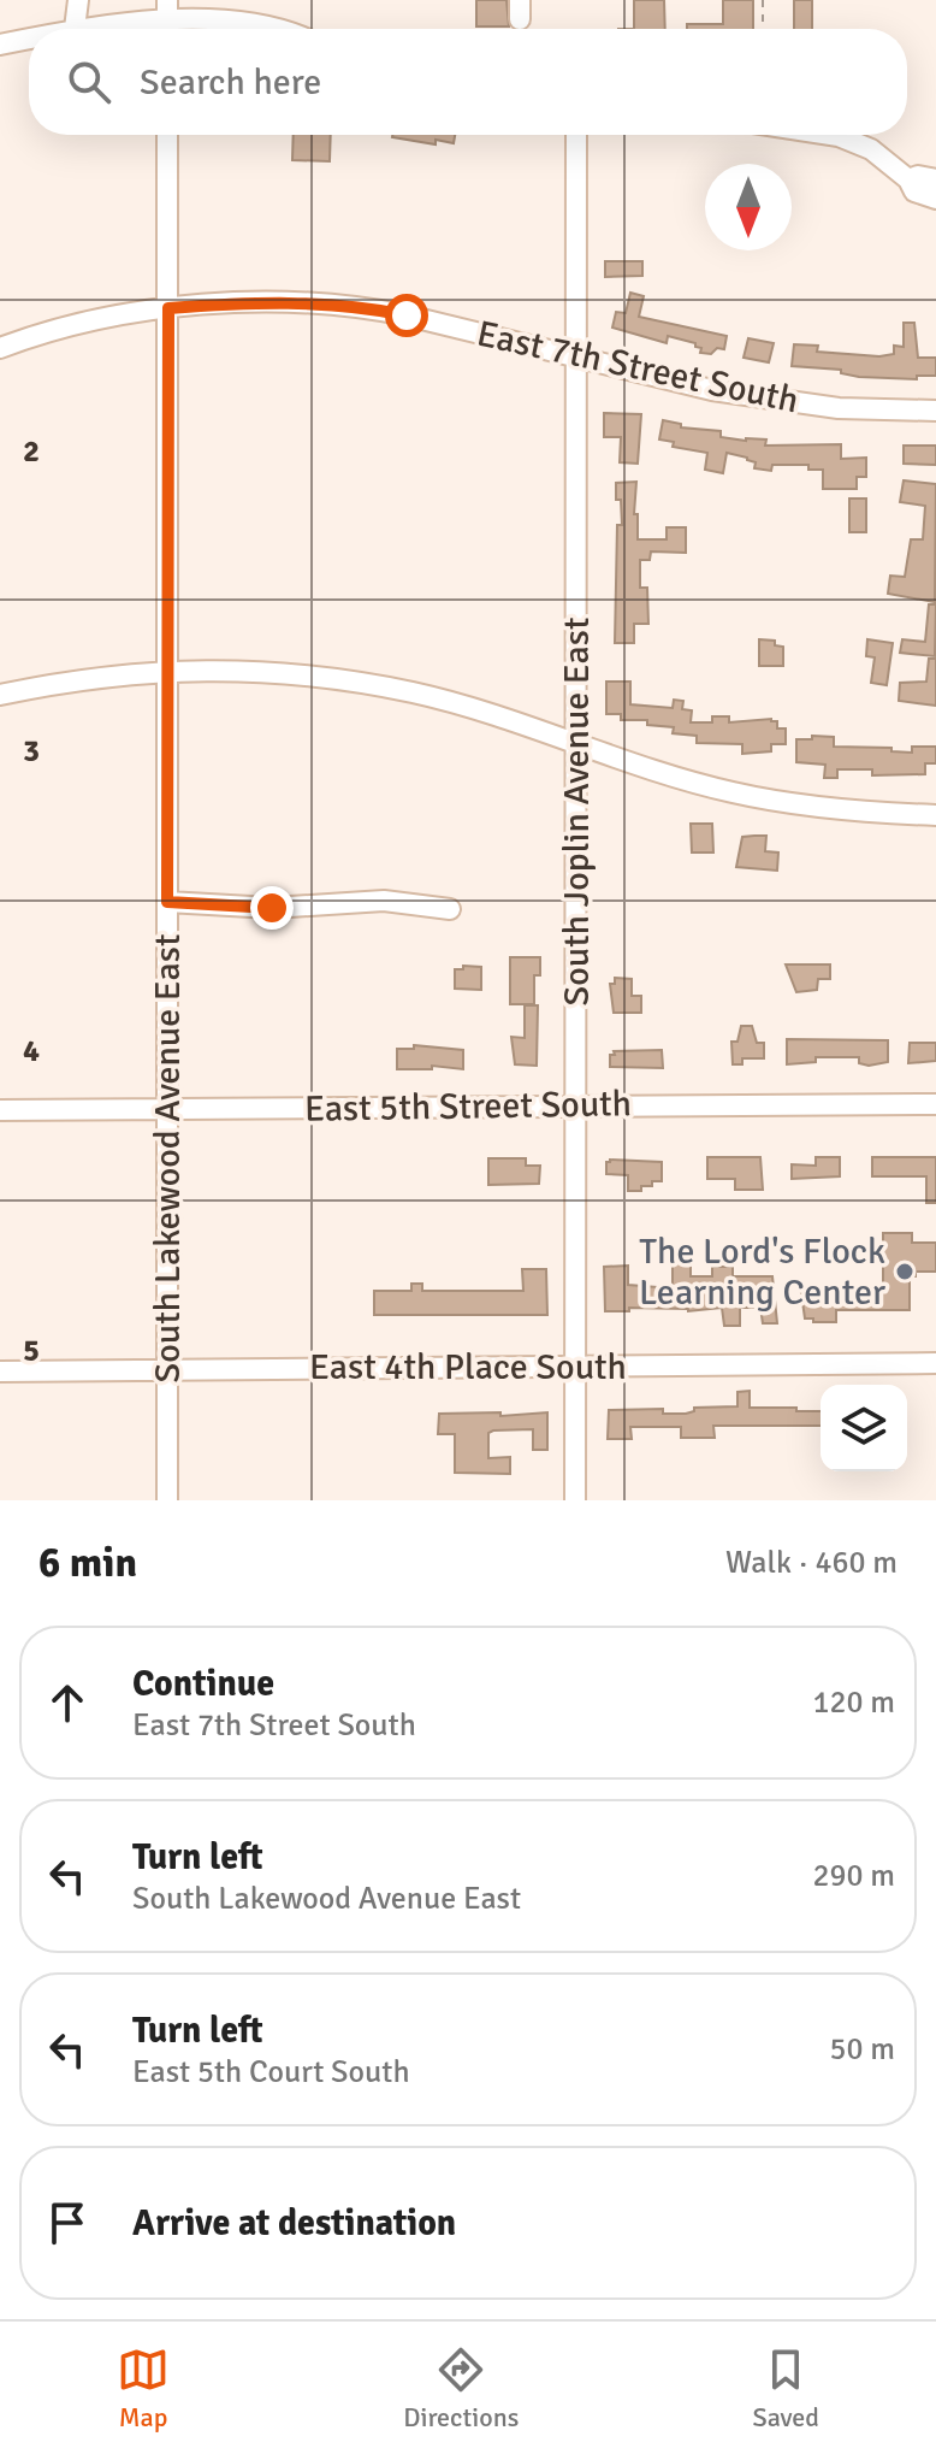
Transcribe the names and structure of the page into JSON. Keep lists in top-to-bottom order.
{
  "streets": {
    "street": [
      "East 7th Street South",
      "South Joplin Avenue East",
      "East 5th Street South",
      "South Lakewood Avenue East",
      "East 4th Place South"
    ]
  },
  "crossings": [
    ["East 7th Street South", "South Joplin Avenue East"],
    ["East 7th Street South", "South Lakewood Avenue East"],
    ["South Joplin Avenue East", "East 5th Street South"],
    ["South Joplin Avenue East", "East 4th Place South"],
    ["East 5th Street South", "South Lakewood Avenue East"],
    ["South Lakewood Avenue East", "East 4th Place South"]
  ],
  "places": ["The Lord's Flock Learning Center"],
  "north": "bottom",
  "page": {
    "search": "Search here",
    "heading": ["6 min", "Walk · 460 m"],
    "list": [
      ["Continue", "East 7th Street South", "120 m"],
      ["Turn left", "South Lakewood Avenue East", "290 m"],
      ["Turn left", "East 5th Court South", "50 m"],
      "Arrive at destination"
    ],
    "nav": ["Map", "Directions", "Saved"]
  },
  "grid": {
    "rows": [
      "2",
      "3",
      "4",
      "5"
    ]
  }
}
